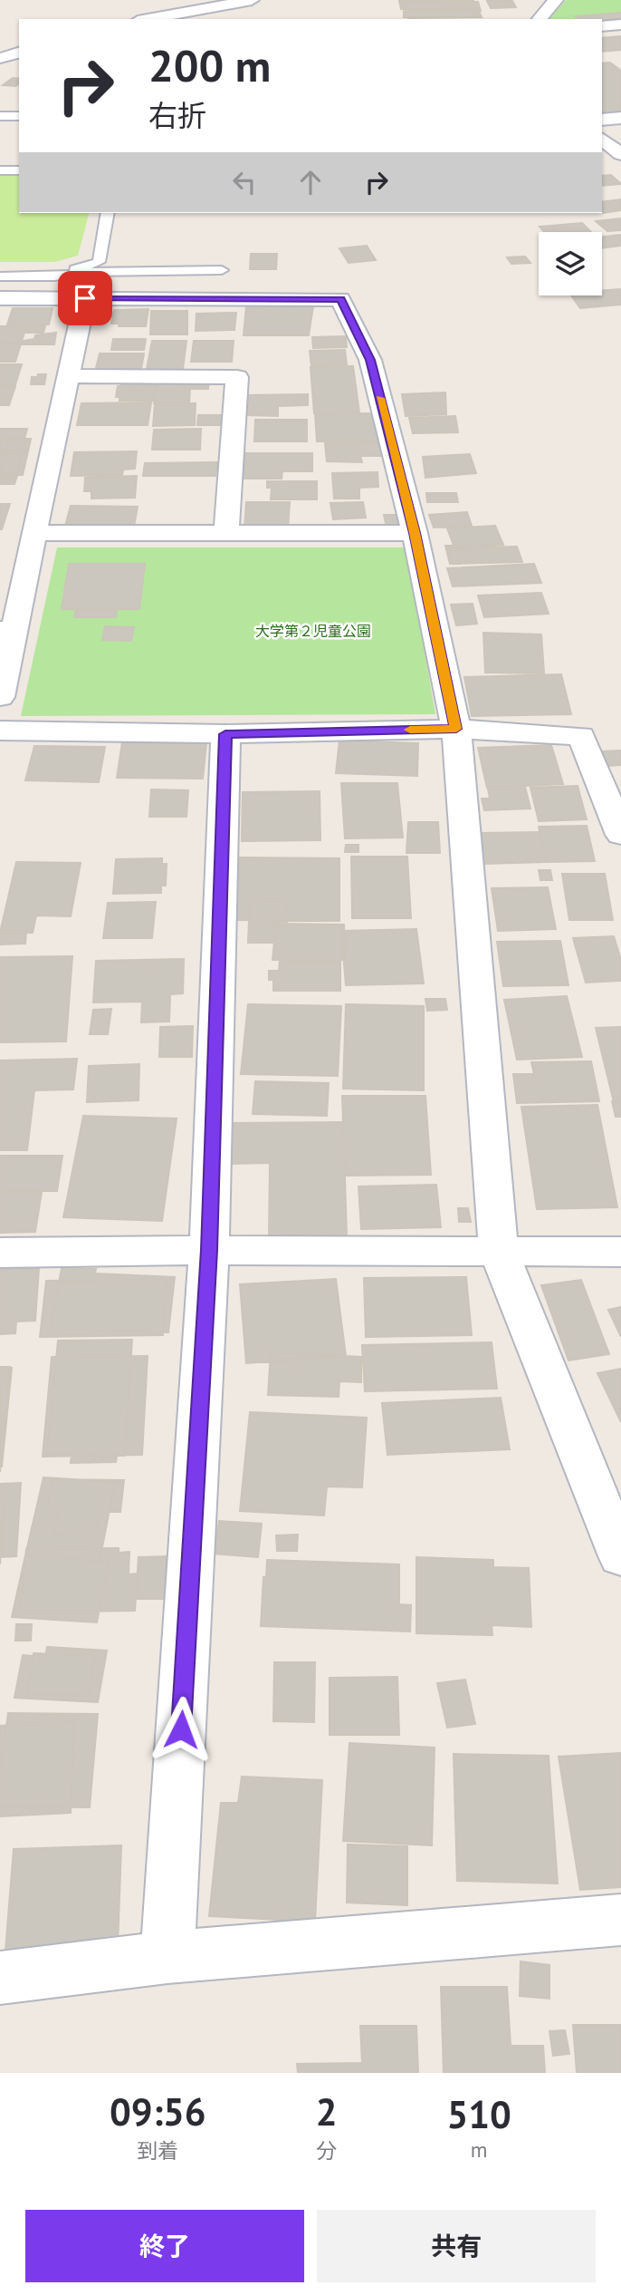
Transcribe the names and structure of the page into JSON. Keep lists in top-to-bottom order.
{
  "parks": ["大学第２児童公園"],
  "page": {
    "turn": ["200 m", "右折"],
    "eta": [
      "09:56",
      "到着",
      "2",
      "分",
      "510",
      "m"
    ],
    "buttons": ["終了", "共有"]
  }
}
